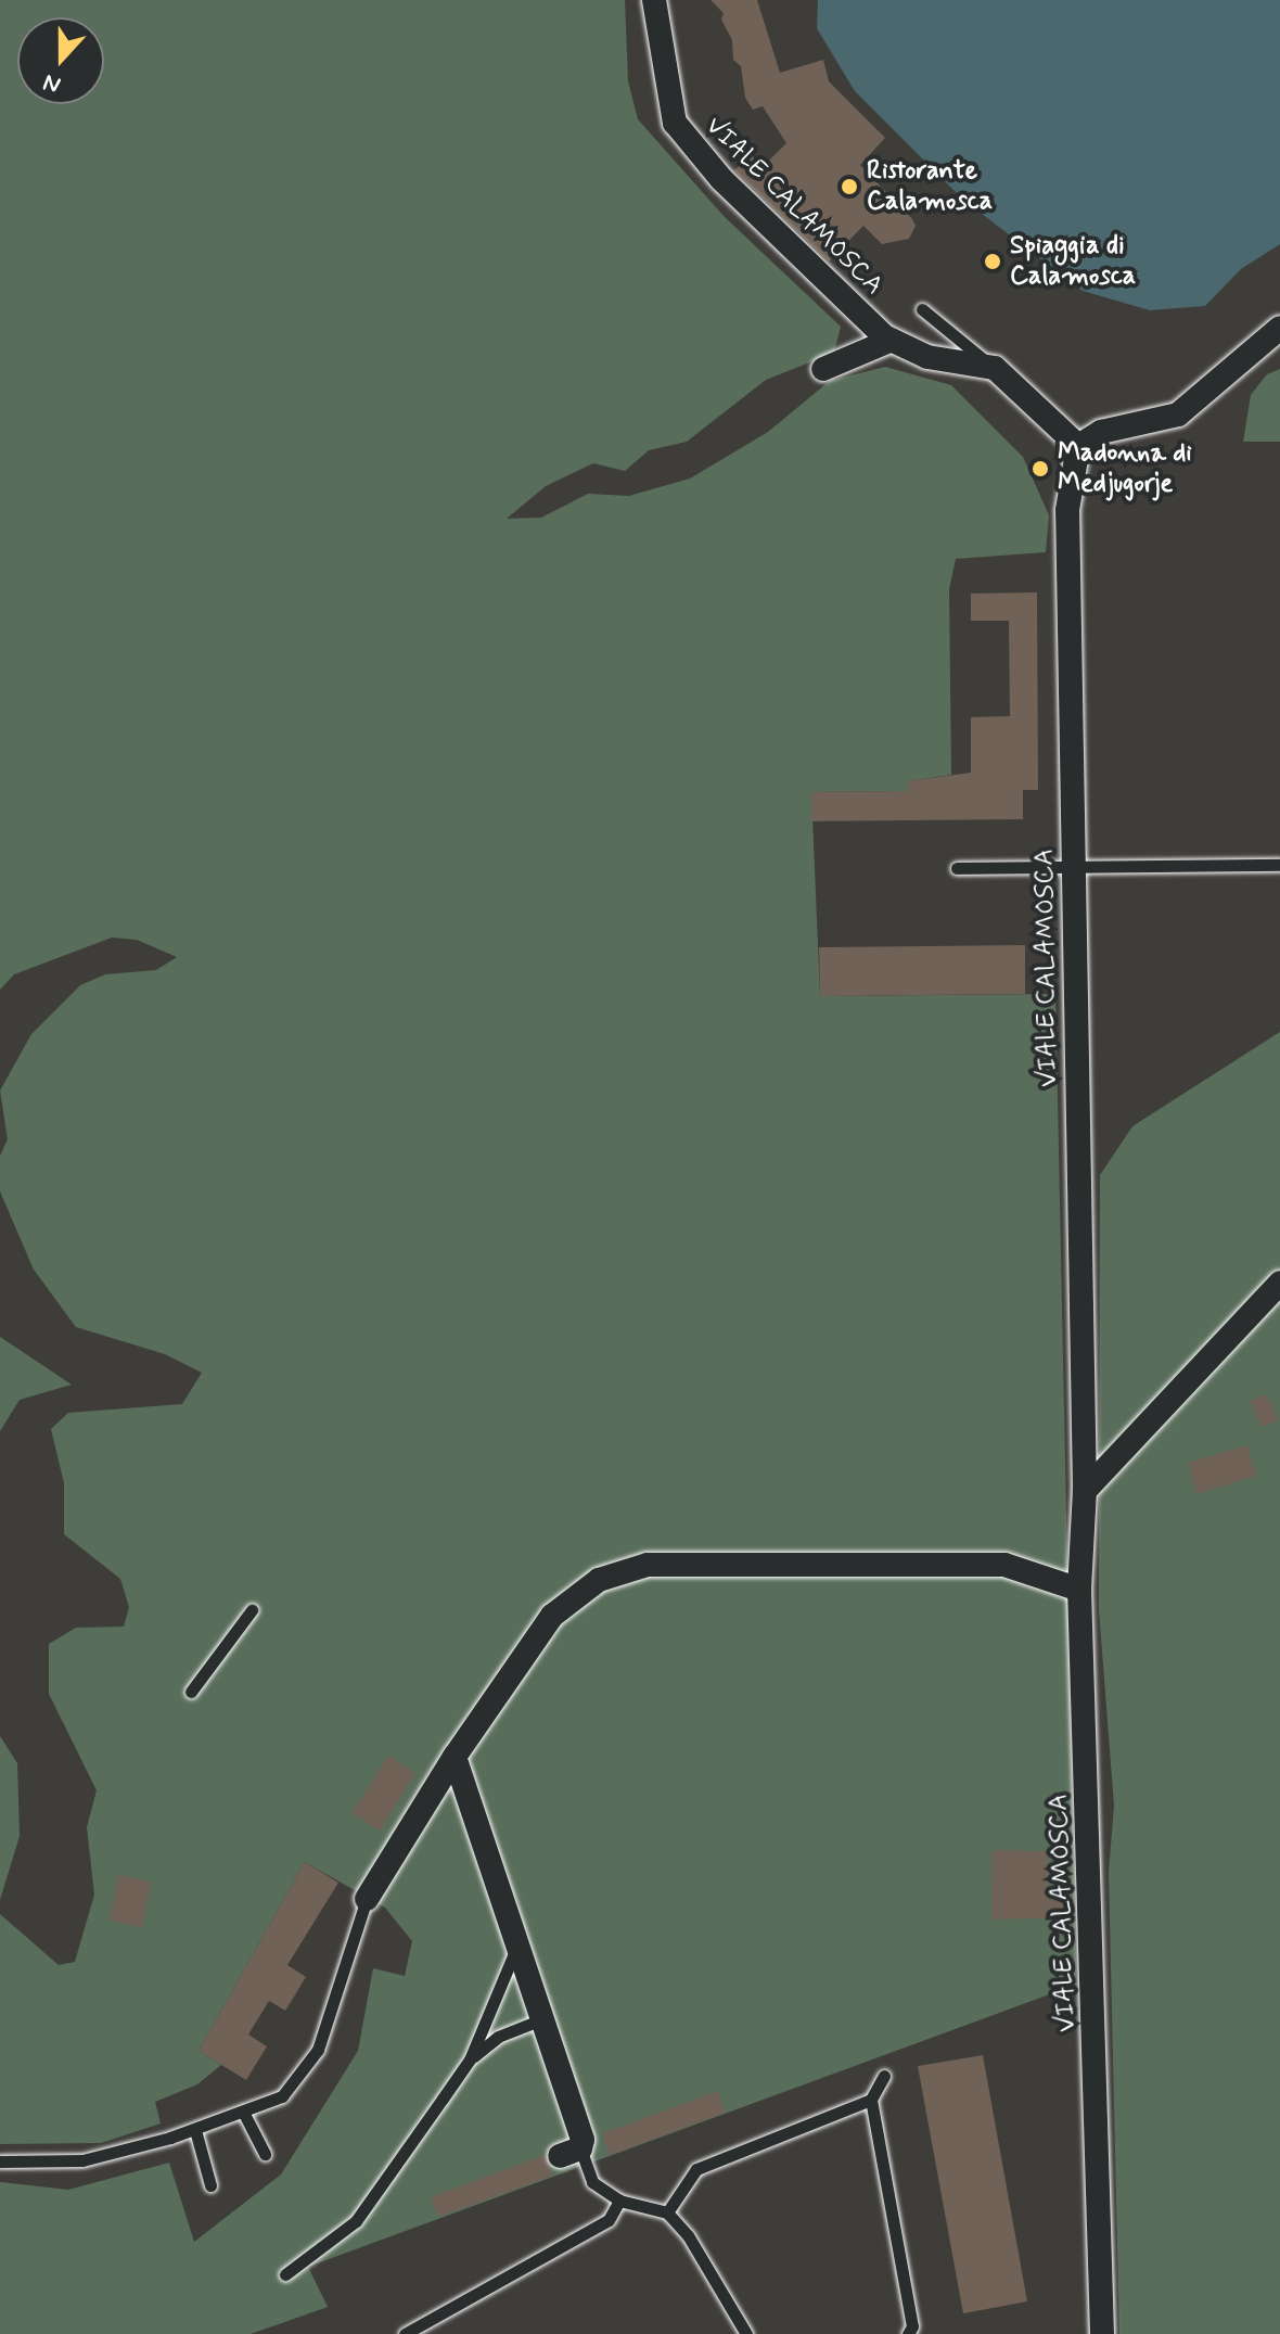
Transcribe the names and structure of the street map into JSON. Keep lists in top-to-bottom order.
{
  "streets": {
    "street": ["VIALE CALAMOSCA"]
  },
  "places": ["Ristorante Calamosca", "Spiaggia di Calamosca", "Madonna di Medjugorje"],
  "north": "bottom"
}
